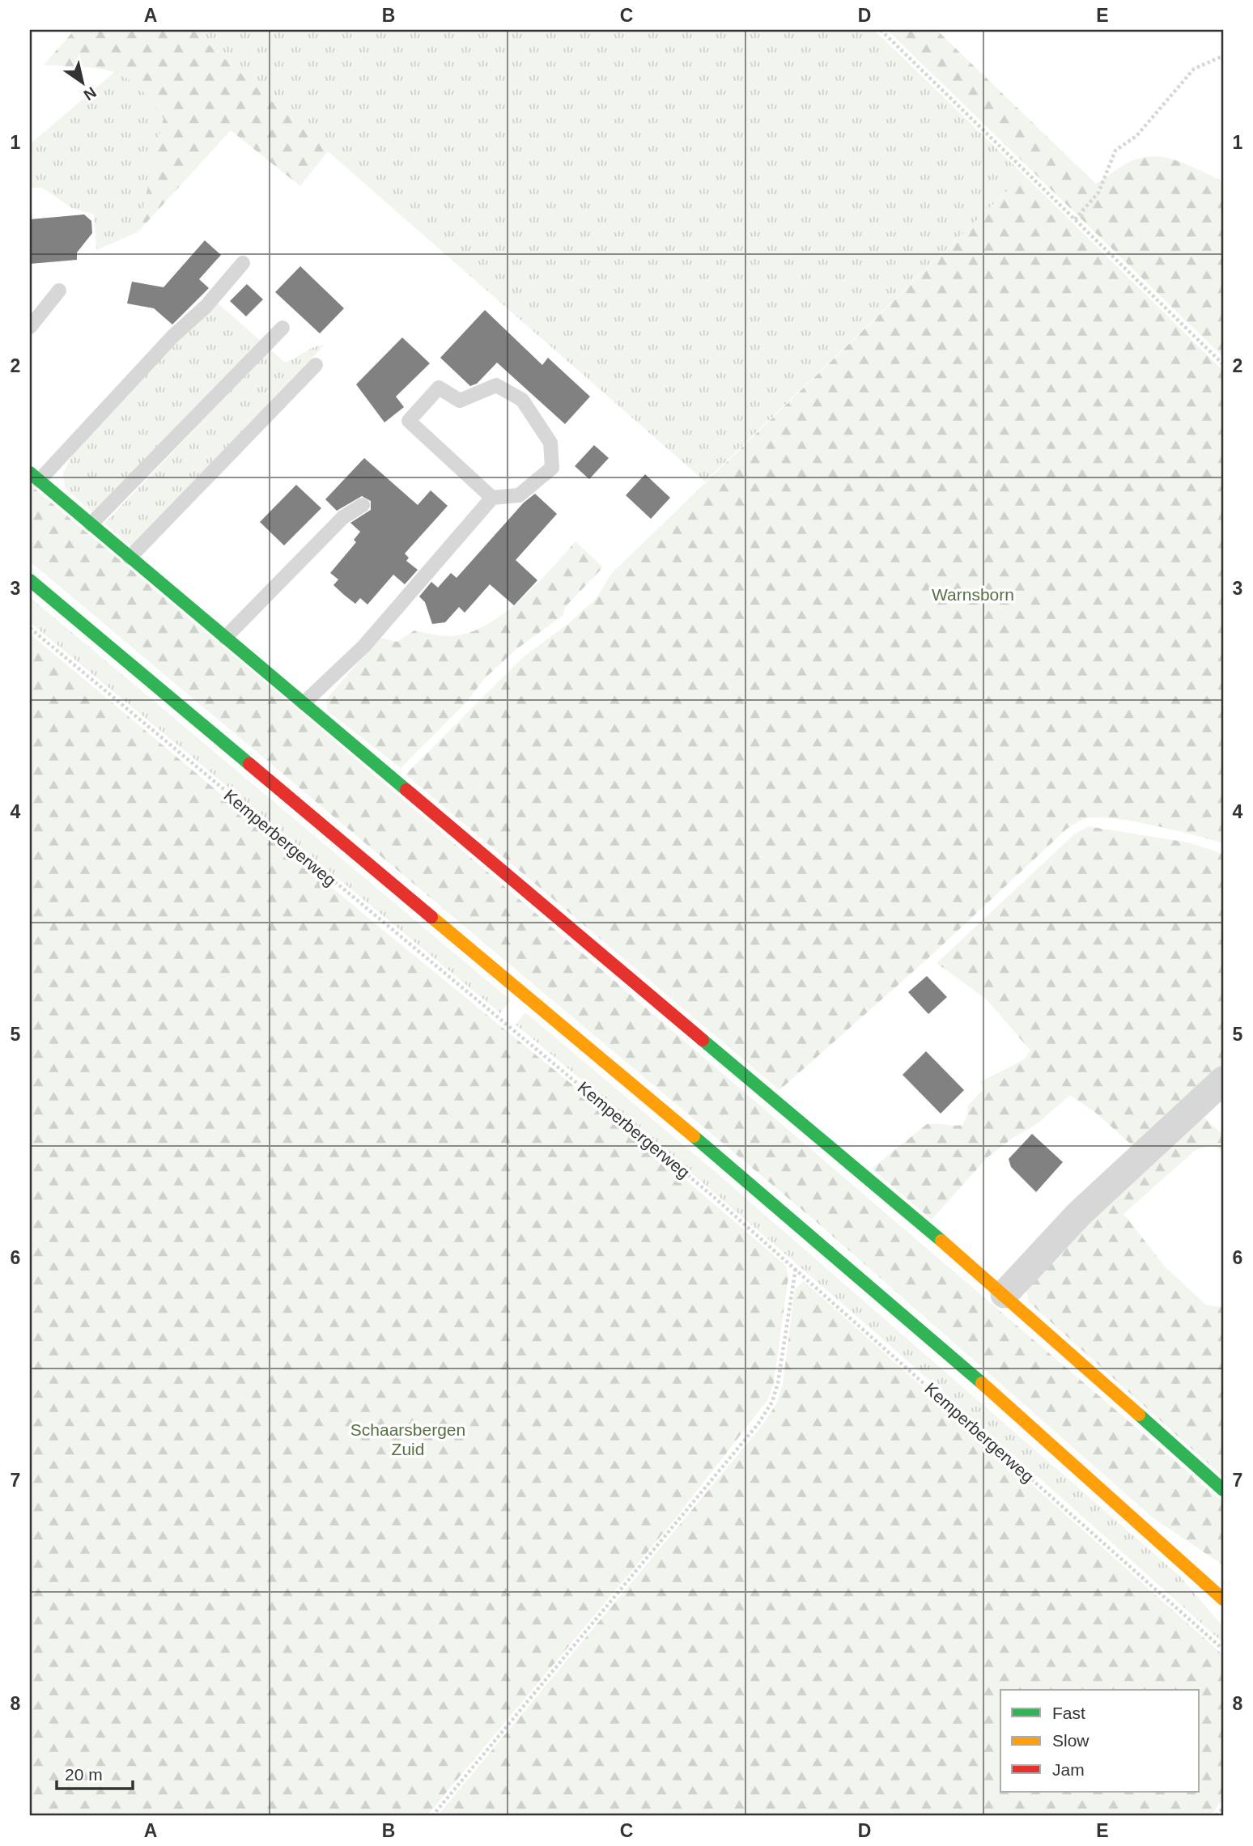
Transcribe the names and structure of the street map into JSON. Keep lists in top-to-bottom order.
{
  "streets": {
    "street": ["Kemperbergerweg"]
  },
  "parks": ["Warnsborn", "Schaarsbergen Zuid"],
  "legend": ["Fast", "Slow", "Jam"],
  "scale_bar": "20 m",
  "north": "bottom right",
  "grid": {
    "columns": [
      "A",
      "B",
      "C",
      "D",
      "E"
    ],
    "rows": [
      "1",
      "2",
      "3",
      "4",
      "5",
      "6",
      "7",
      "8"
    ]
  }
}
